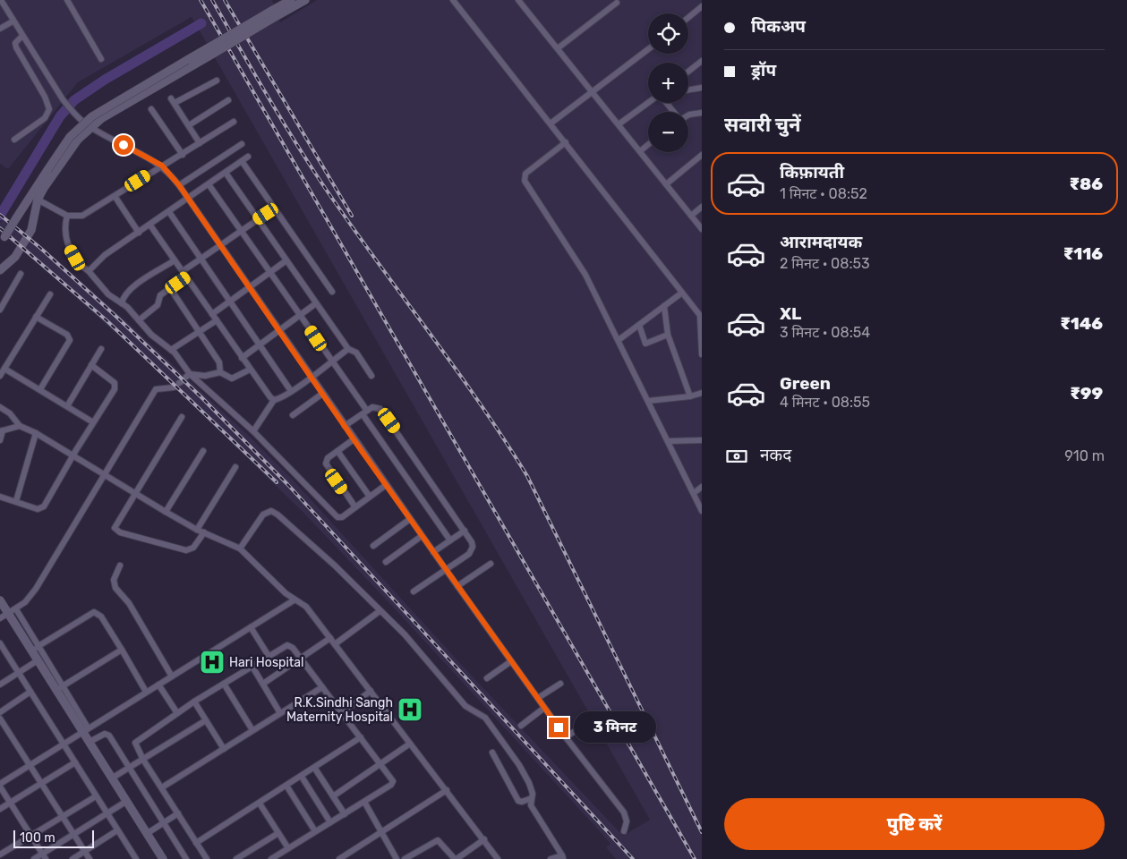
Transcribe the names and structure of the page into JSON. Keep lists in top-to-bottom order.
{
  "places": {
    "hospital": ["Hari Hospital", "R.K.Sindhi Sangh Maternity Hospital"]
  },
  "scale_bar": "100 m",
  "page": {
    "banner": ["पिकअप", "ड्रॉप"],
    "map_buttons": ["+", "−"],
    "heading": "सवारी चुनें",
    "list": [
      {
        "name": "किफ़ायती",
        "note": "1 मिनट · 08:52",
        "value": "₹86"
      },
      {
        "name": "आरामदायक",
        "note": "2 मिनट · 08:53",
        "value": "₹116"
      },
      {
        "name": "XL",
        "note": "3 मिनट · 08:54",
        "value": "₹146"
      },
      {
        "name": "Green",
        "note": "4 मिनट · 08:55",
        "value": "₹99"
      }
    ],
    "pay": ["नकद", "910 m"],
    "bubble": "3 मिनट",
    "buttons": "पुष्टि करें",
    "scale": "100 m"
  }
}
